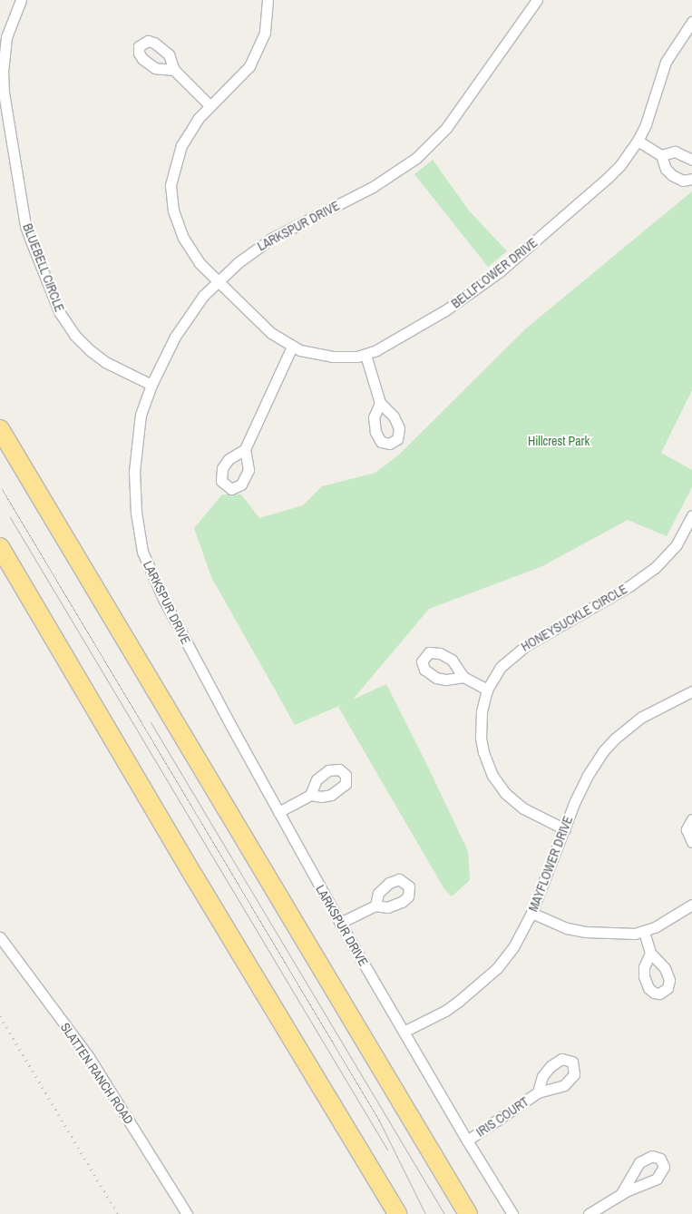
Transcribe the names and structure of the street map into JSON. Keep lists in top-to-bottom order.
{
  "streets": {
    "street": [
      "LARKSPUR DRIVE",
      "BLUEBELL CIRCLE",
      "BELLFLOWER DRIVE",
      "HONEYSUCKLE CIRCLE",
      "MAYFLOWER DRIVE",
      "SLATTEN RANCH ROAD",
      "IRIS COURT"
    ]
  },
  "crossings": [
    ["LARKSPUR DRIVE", "BLUEBELL CIRCLE"],
    ["LARKSPUR DRIVE", "BELLFLOWER DRIVE"],
    ["LARKSPUR DRIVE", "MAYFLOWER DRIVE"],
    ["LARKSPUR DRIVE", "IRIS COURT"],
    ["HONEYSUCKLE CIRCLE", "MAYFLOWER DRIVE"]
  ],
  "parks": ["Hillcrest Park"]
}
